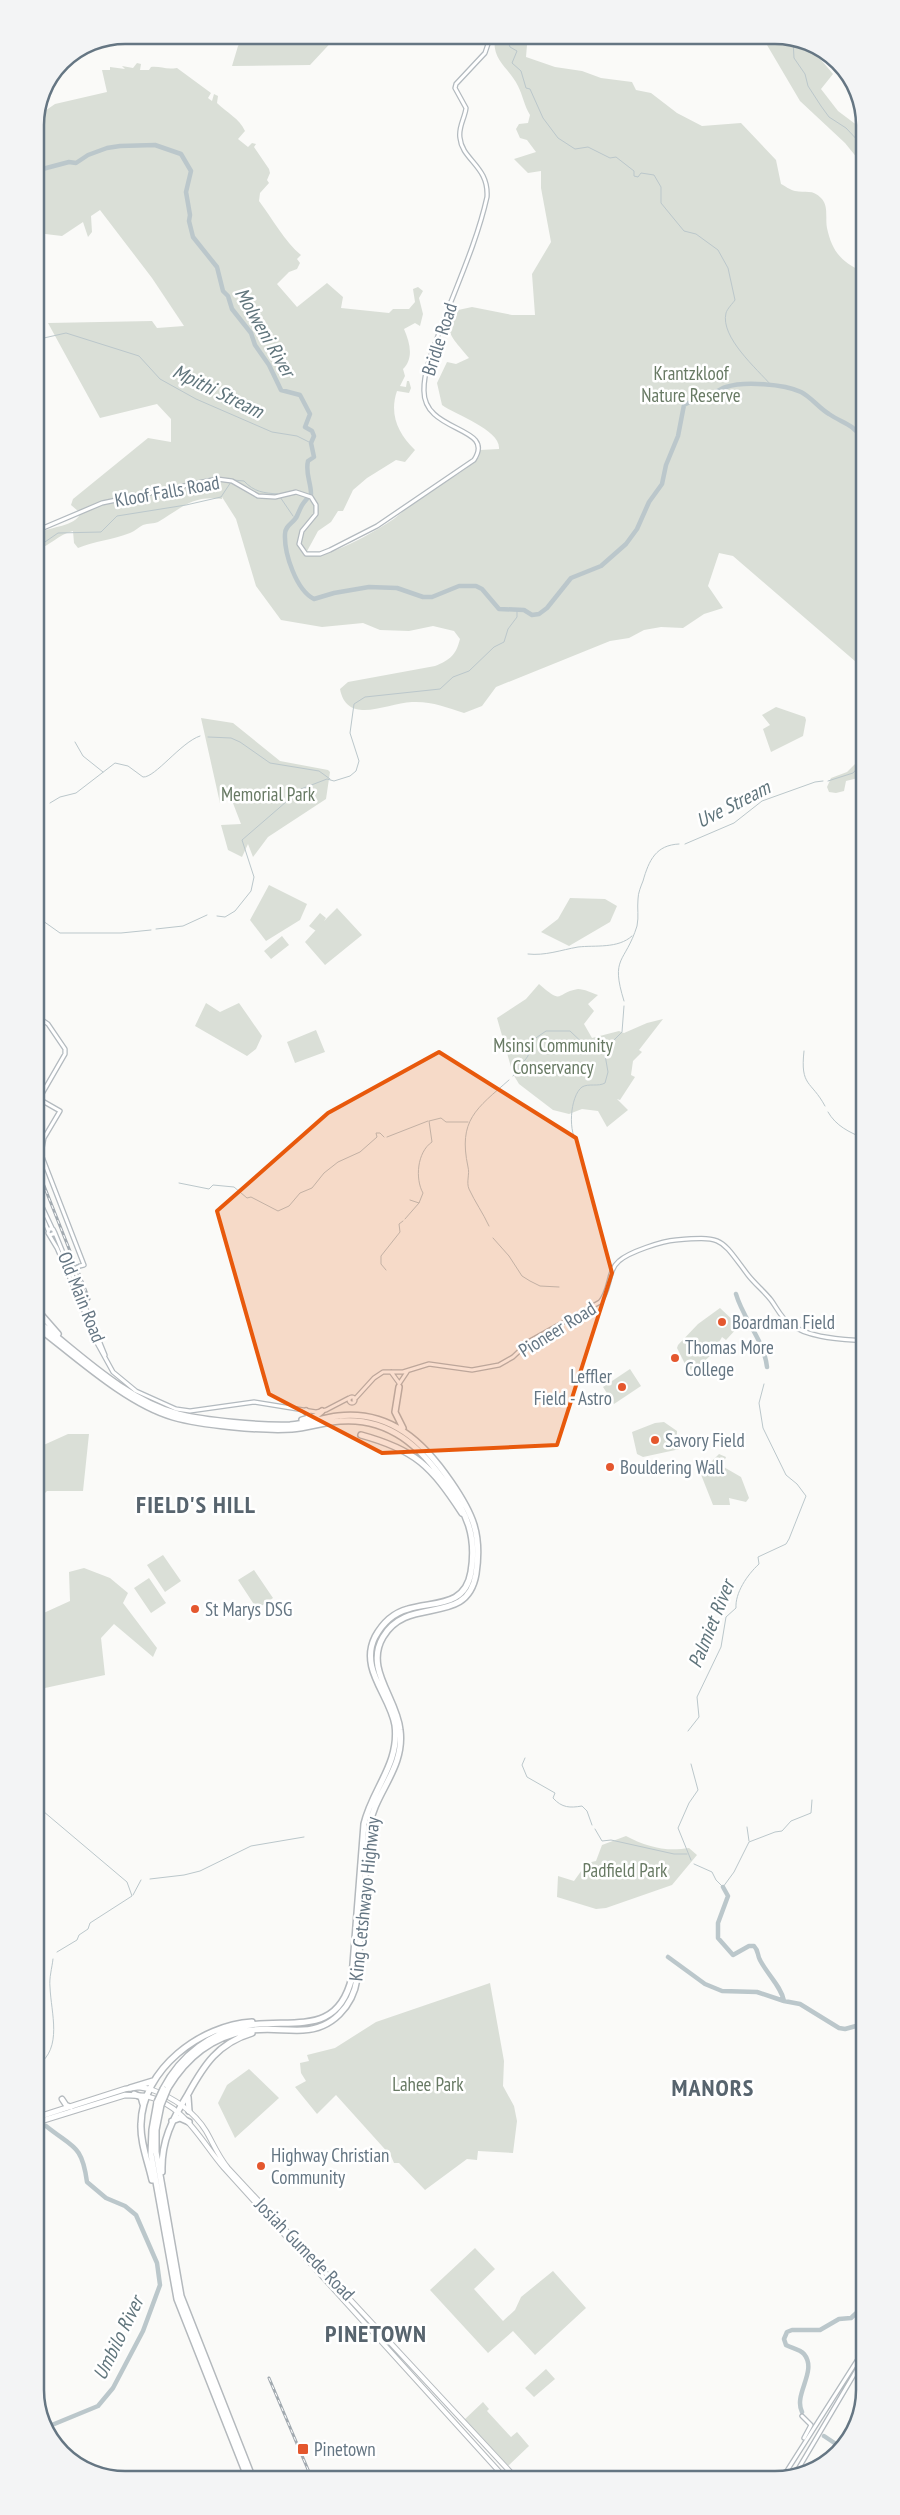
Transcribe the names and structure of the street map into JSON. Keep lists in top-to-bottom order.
{
  "streets": {
    "highway": ["King Cetshwayo Highway"],
    "main road": [
      "Bridle Road",
      "Kloof Falls Road",
      "Old Main Road",
      "Pioneer Road",
      "Josiah Gumede Road"
    ]
  },
  "crossings": [
    ["Bridle Road", "Kloof Falls Road"],
    ["Old Main Road", "Pioneer Road"]
  ],
  "districts": ["FIELD'S HILL", "MANORS", "PINETOWN"],
  "water": [
    "Molweni River",
    "Mpithi Stream",
    "Uve Stream",
    "Palmiet River",
    "Umbilo River"
  ],
  "parks": [
    "Krantzkloof Nature Reserve",
    "Memorial Park",
    "Msinsi Community Conservancy",
    "Padfield Park",
    "Lahee Park"
  ],
  "places": {
    "other": [
      "Boardman Field",
      "Thomas More College",
      "Leffler Field - Astro",
      "Savory Field",
      "Bouldering Wall",
      "St Marys DSG",
      "Highway Christian Community"
    ],
    "transit": ["Pinetown"]
  }
}
